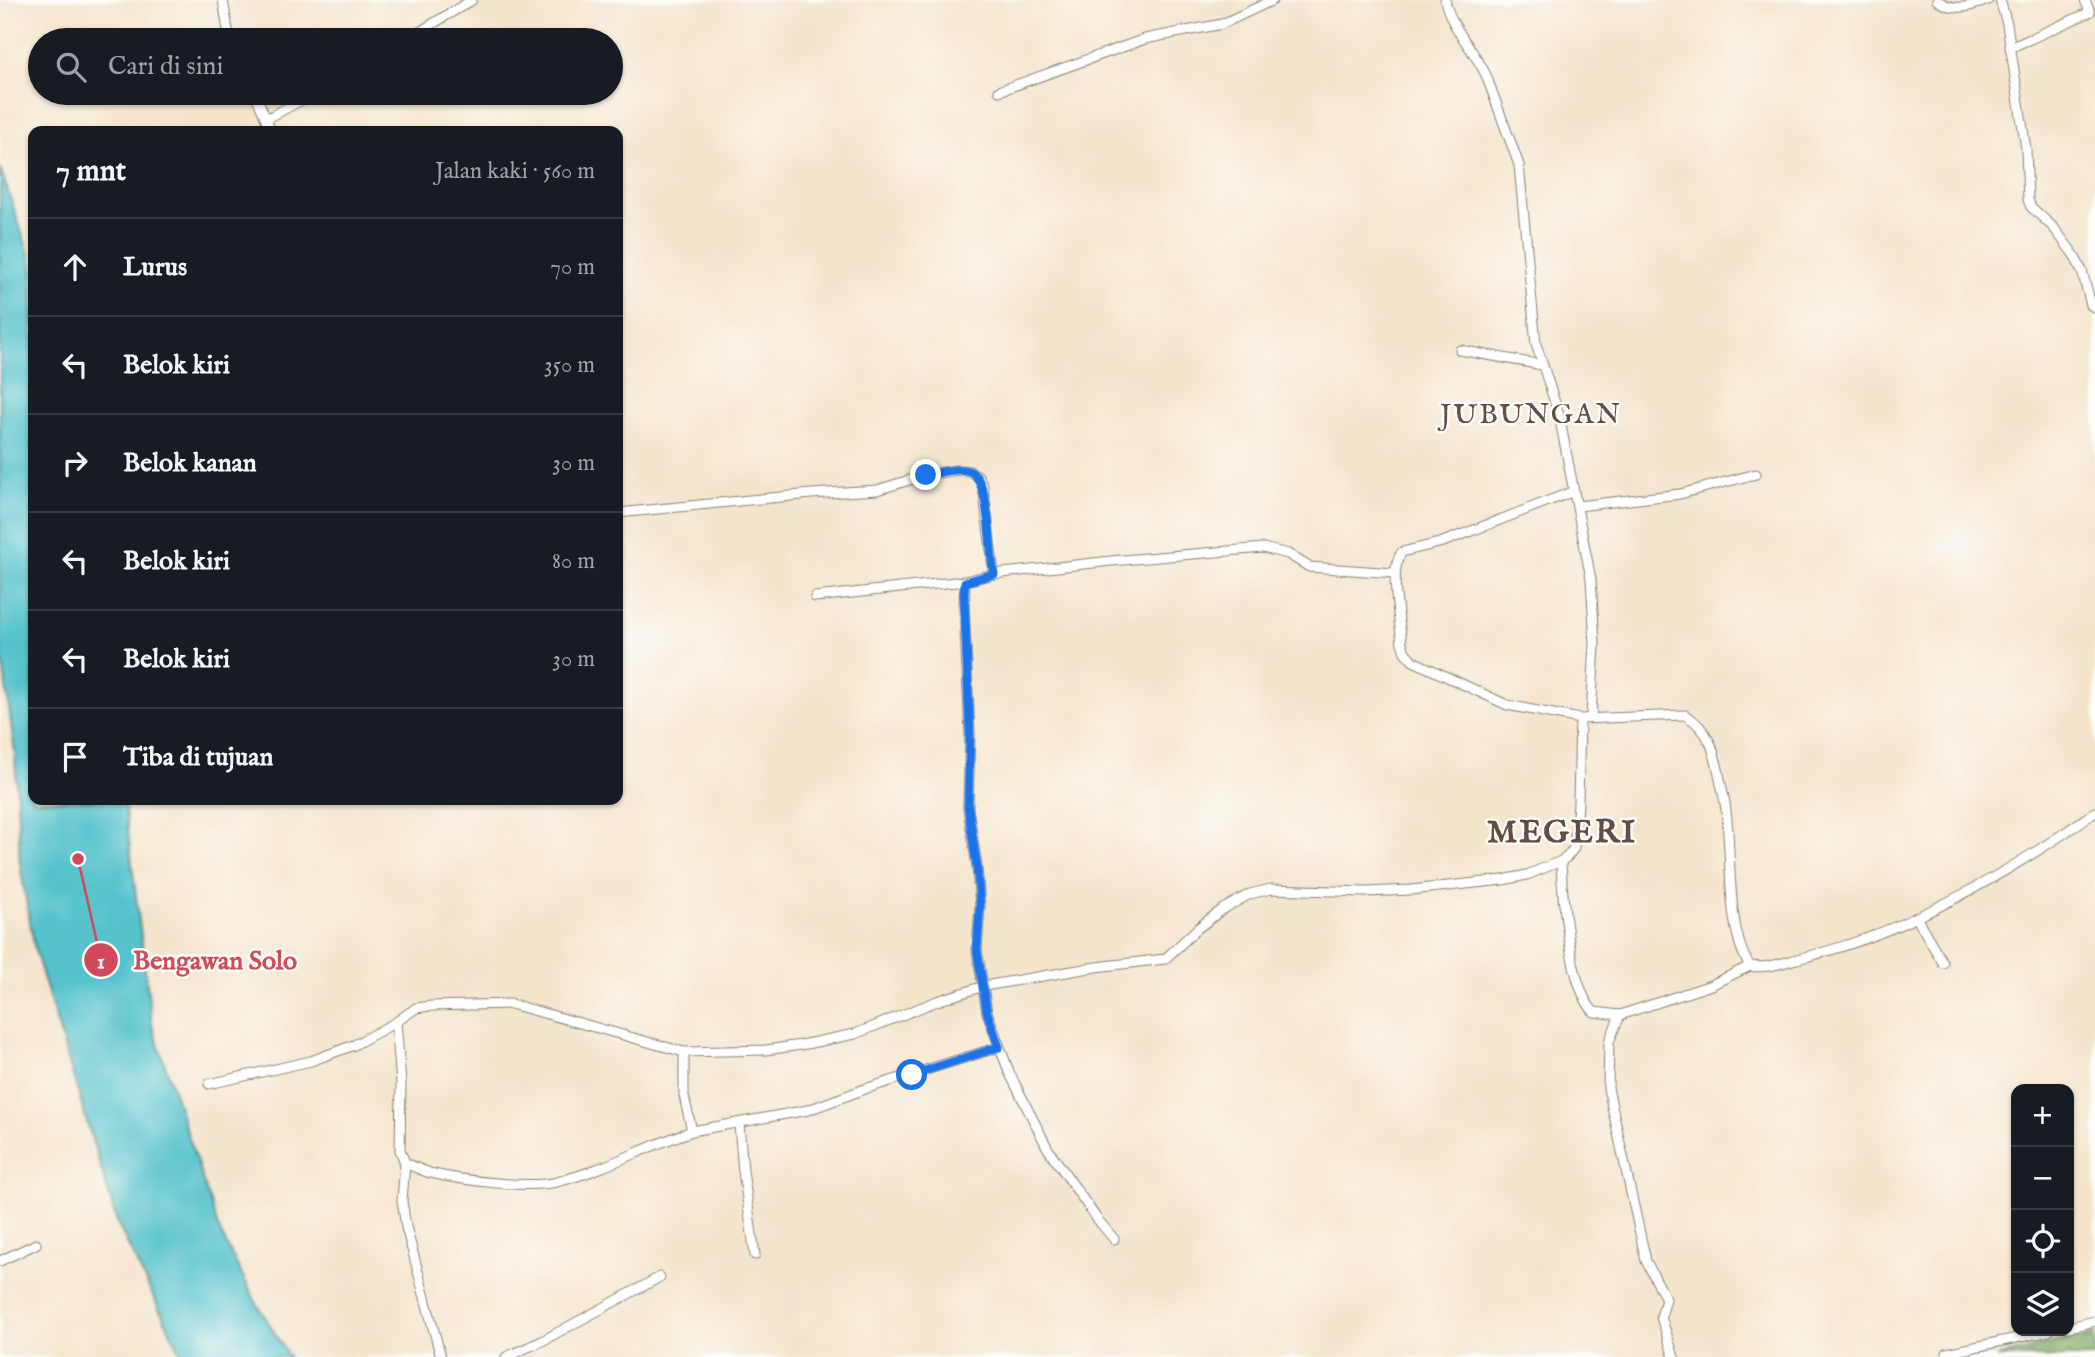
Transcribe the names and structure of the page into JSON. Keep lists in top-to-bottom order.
{
  "districts": ["JUBUNGAN", "MEGERI"],
  "places": ["Bengawan Solo"],
  "page": {
    "search": "Cari di sini",
    "heading": ["7 mnt", "Jalan kaki · 560 m"],
    "list": [
      ["Lurus", "70 m"],
      ["Belok kiri", "350 m"],
      ["Belok kanan", "30 m"],
      ["Belok kiri", "80 m"],
      ["Belok kiri", "30 m"],
      "Tiba di tujuan"
    ],
    "map_buttons": ["+", "−"]
  }
}
